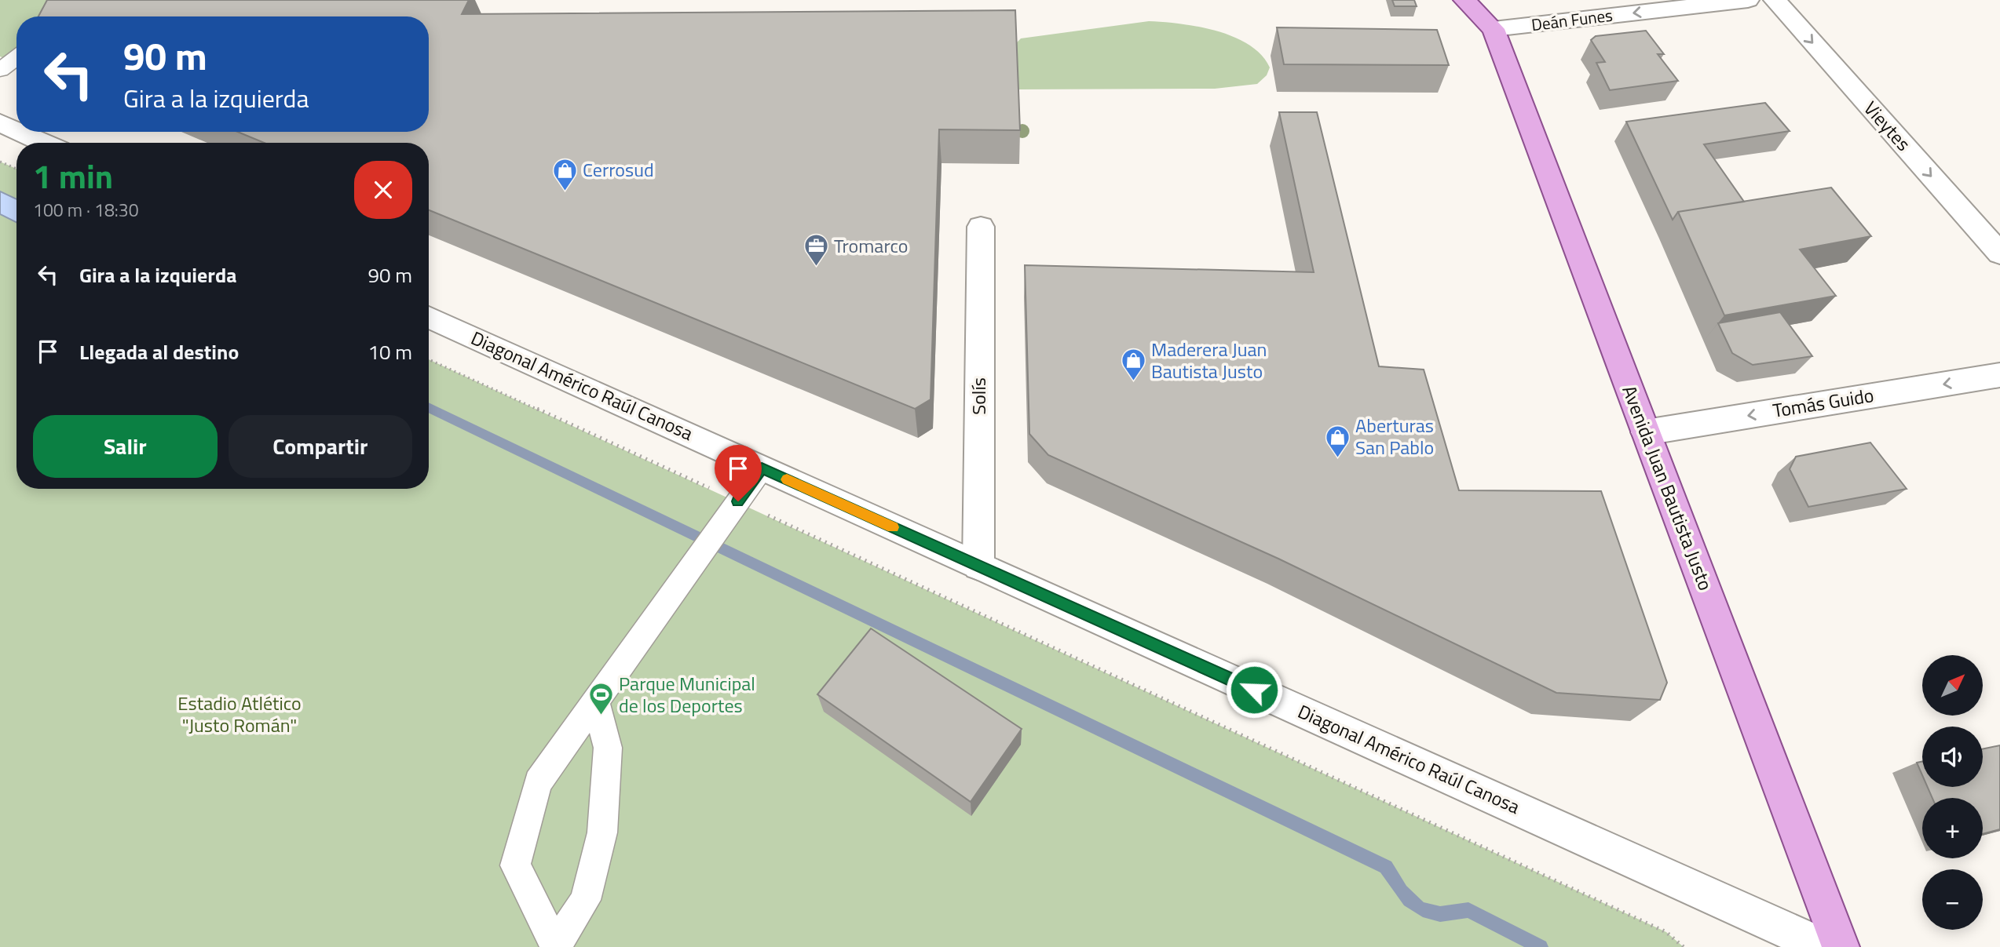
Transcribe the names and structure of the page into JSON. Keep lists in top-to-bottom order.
{
  "streets": {
    "main road": ["Avenida Juan Bautista Justo"],
    "street": [
      "Deán Funes",
      "Vieytes",
      "Diagonal Américo Raúl Canosa",
      "Solís",
      "Tomás Guido"
    ]
  },
  "crossings": [
    ["Deán Funes", "Avenida Juan Bautista Justo"],
    ["Diagonal Américo Raúl Canosa", "Solís"],
    ["Tomás Guido", "Avenida Juan Bautista Justo"]
  ],
  "one_way": ["Deán Funes", "Vieytes", "Tomás Guido"],
  "parks": ["Estadio Atlético \"Justo Román\""],
  "places": {
    "shop": ["Cerrosud", "Maderera Juan Bautista Justo", "Aberturas San Pablo"],
    "office": ["Tromarco"],
    "sports": ["Parque Municipal de los Deportes"]
  },
  "north": "top right",
  "page": {
    "turn": ["90 m", "Gira a la izquierda"],
    "heading": ["1 min", "100 m · 18:30"],
    "list": [
      {
        "name": "Gira a la izquierda",
        "value": "90 m"
      },
      {
        "name": "Llegada al destino",
        "value": "10 m"
      }
    ],
    "buttons": ["Salir", "Compartir"],
    "map_buttons": ["+", "−"]
  }
}
